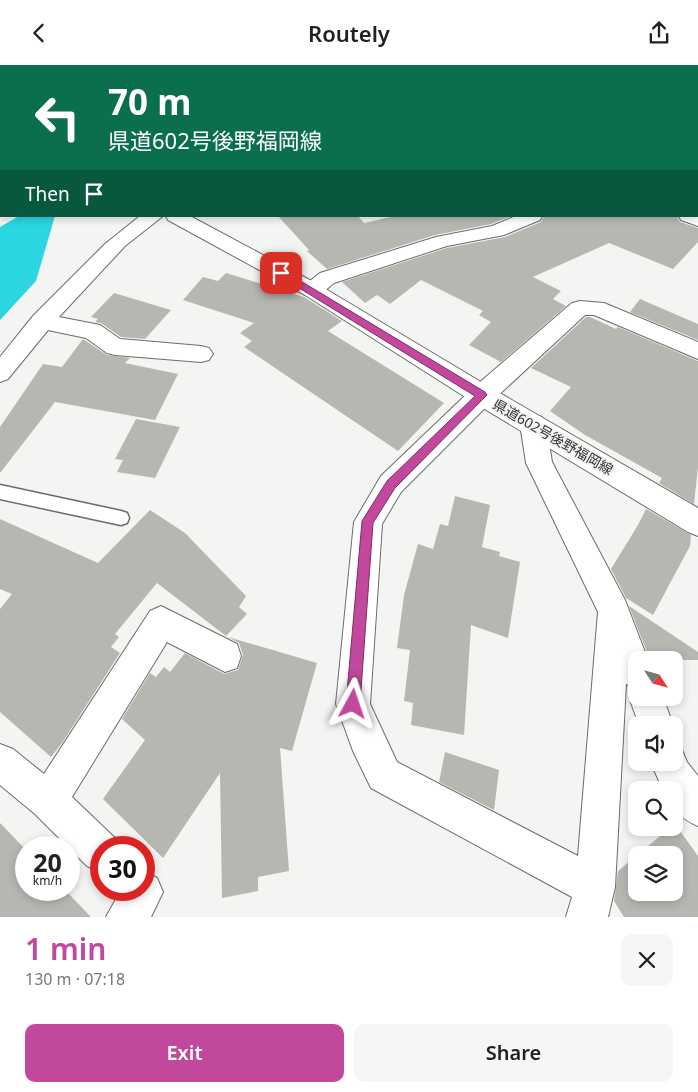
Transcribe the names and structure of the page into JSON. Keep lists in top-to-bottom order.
{
  "streets": {
    "street": ["県道602号後野福岡線"]
  },
  "north": "bottom right",
  "page": {
    "header": "Routely",
    "turn": ["70 m", "県道602号後野福岡線"],
    "then": "Then",
    "speed": "20 km/h",
    "limit": "30",
    "heading": ["1 min", "130 m · 07:18"],
    "buttons": ["Exit", "Share"]
  }
}
